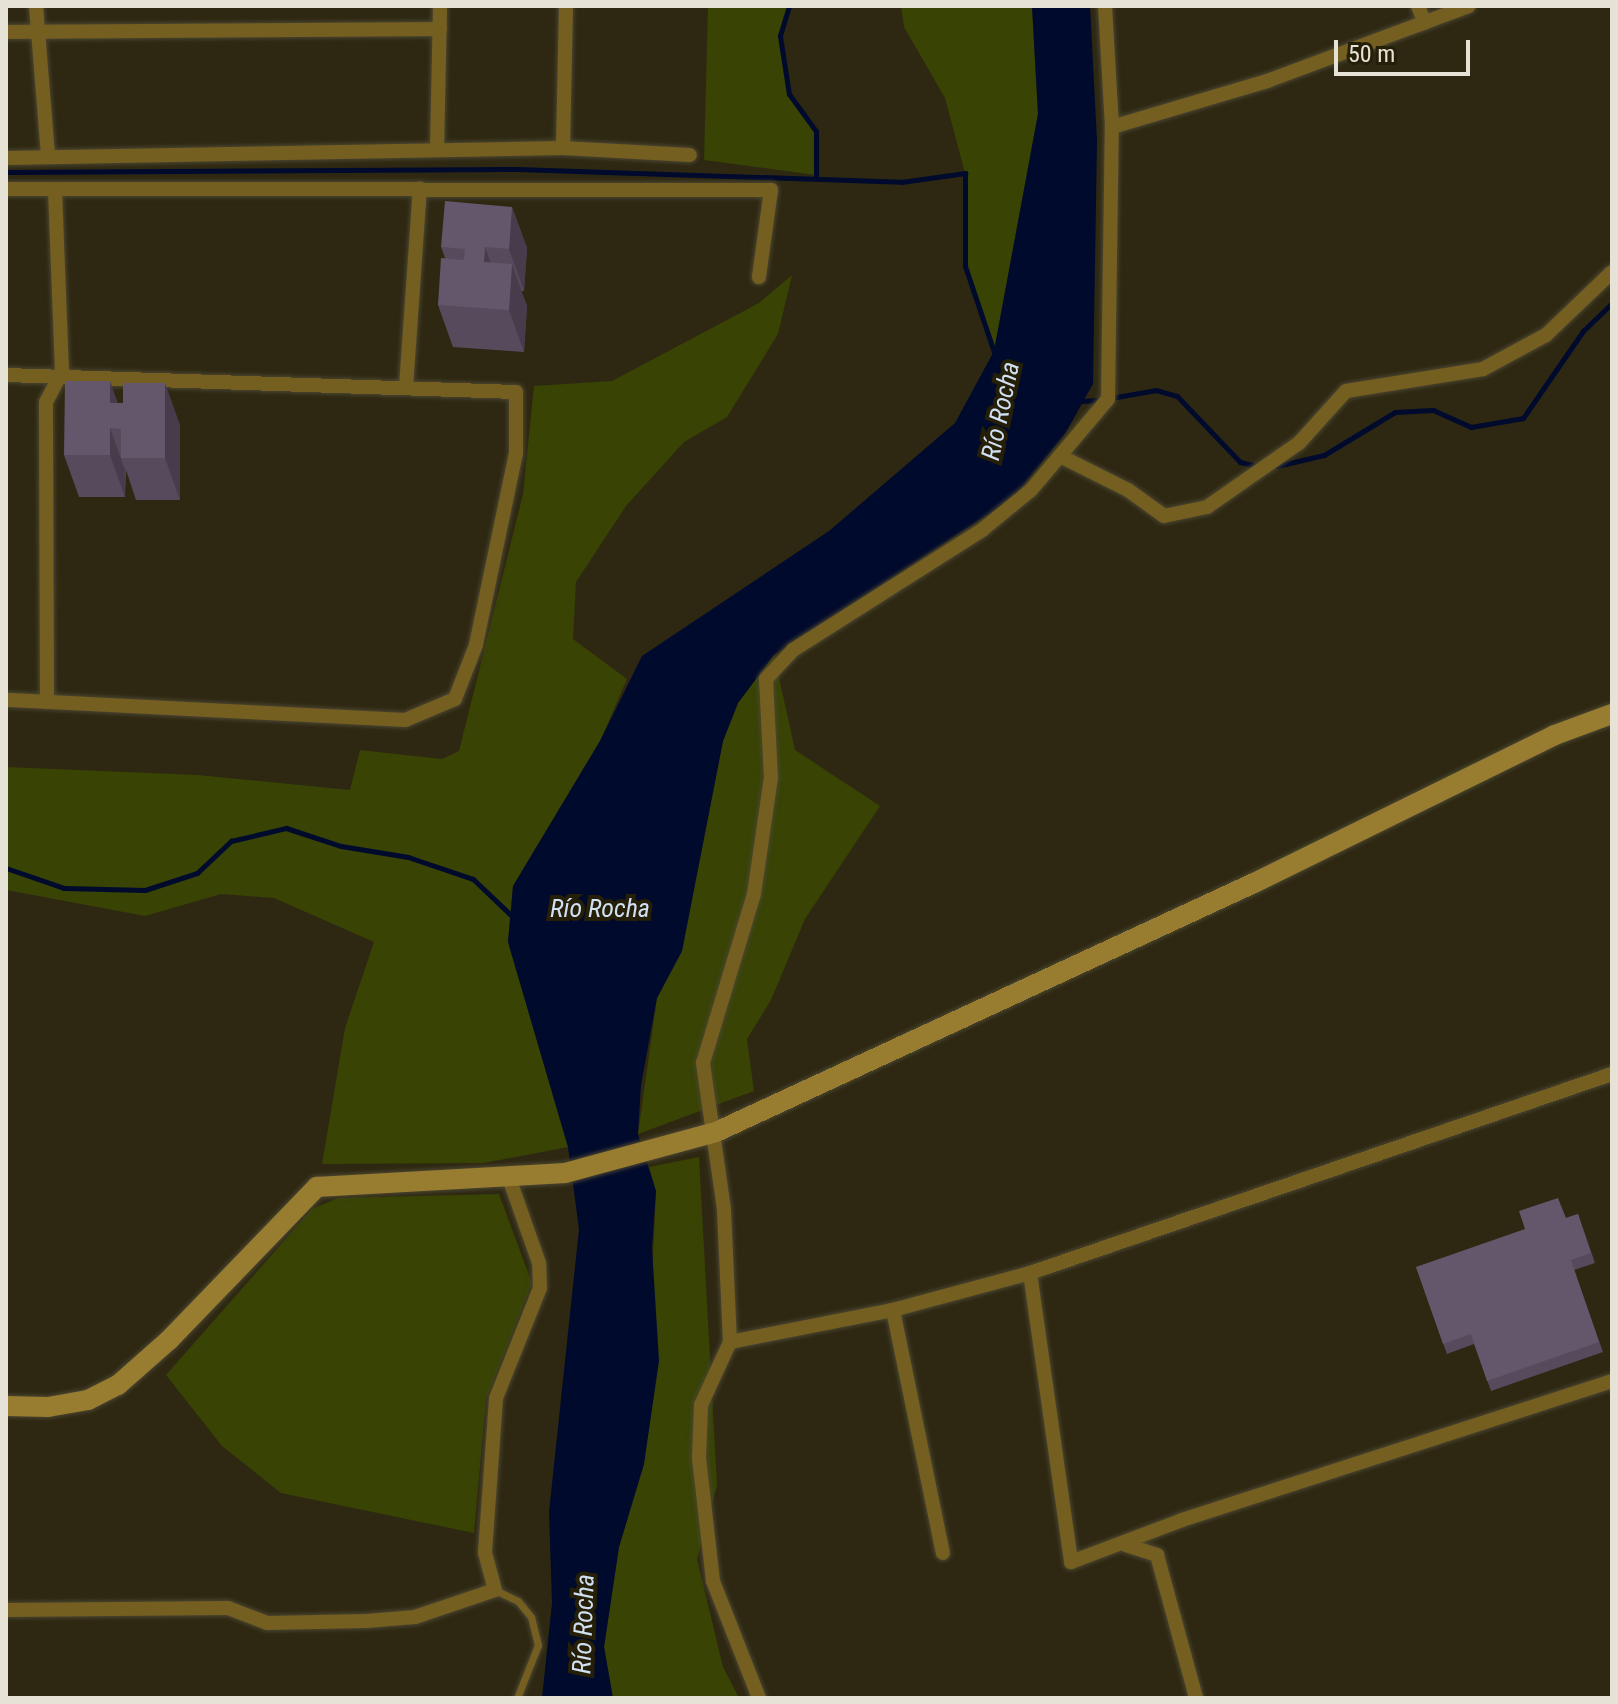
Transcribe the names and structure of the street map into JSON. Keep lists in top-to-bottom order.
{
  "water": ["Río Rocha"],
  "scale_bar": "50 m"
}
